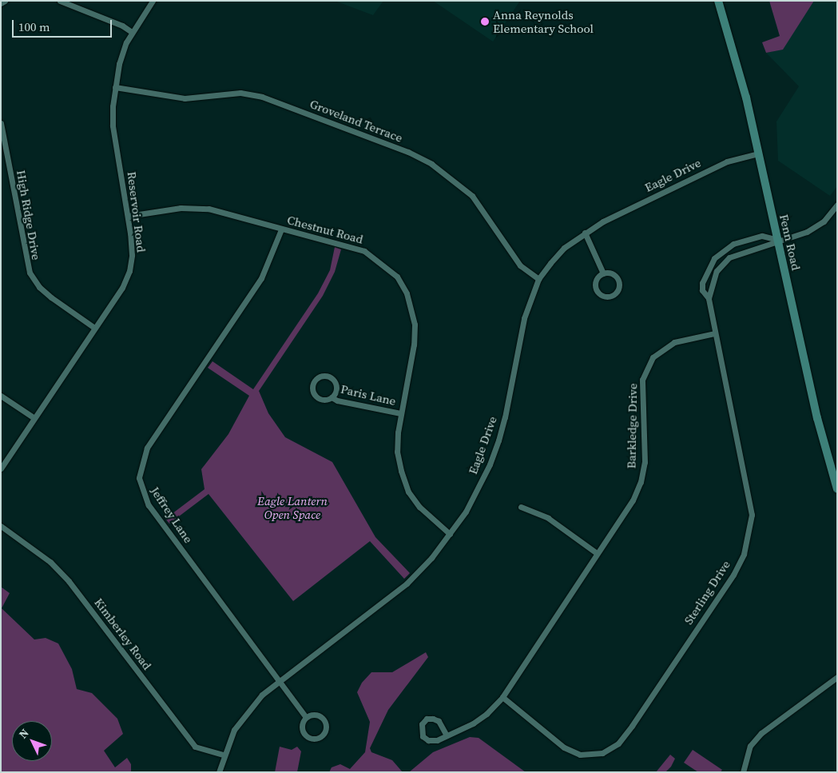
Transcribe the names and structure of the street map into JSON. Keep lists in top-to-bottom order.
{
  "streets": {
    "street": [
      "Groveland Terrace",
      "Eagle Drive",
      "Reservoir Road",
      "High Ridge Drive",
      "Chestnut Road",
      "Fenn Road",
      "Paris Lane",
      "Barkledge Drive",
      "Jeffrey Lane",
      "Sterling Drive",
      "Kimberley Road"
    ]
  },
  "crossings": [
    ["Groveland Terrace", "Eagle Drive"],
    ["Groveland Terrace", "Reservoir Road"],
    ["Eagle Drive", "Chestnut Road"],
    ["Eagle Drive", "Fenn Road"],
    ["Eagle Drive", "Jeffrey Lane"],
    ["Eagle Drive", "Kimberley Road"],
    ["Reservoir Road", "High Ridge Drive"],
    ["Reservoir Road", "Chestnut Road"],
    ["Chestnut Road", "Paris Lane"],
    ["Chestnut Road", "Jeffrey Lane"],
    ["Fenn Road", "Sterling Drive"],
    ["Barkledge Drive", "Sterling Drive"]
  ],
  "parks": ["Eagle Lantern Open Space"],
  "places": ["Anna Reynolds Elementary School"],
  "scale_bar": "100 m",
  "north": "top left"
}
